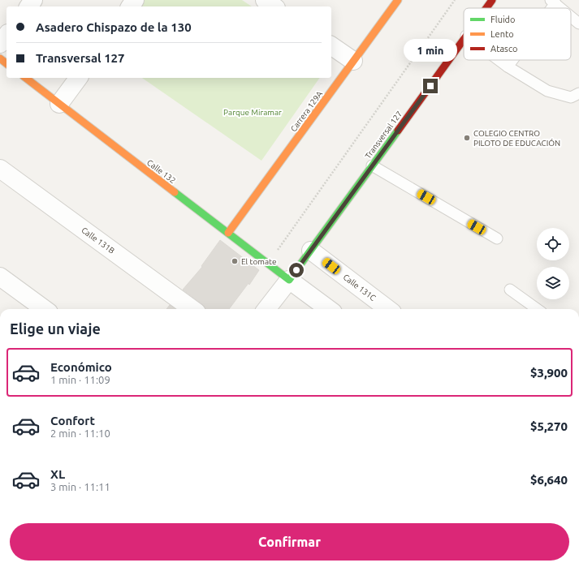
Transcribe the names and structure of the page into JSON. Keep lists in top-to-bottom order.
{
  "streets": {
    "street": [
      "Carrera 129A",
      "Transversal 127",
      "Calle 132",
      "Calle 131B",
      "Calle 131C"
    ]
  },
  "crossings": [
    ["Carrera 129A", "Calle 132"],
    ["Transversal 127", "Calle 132"],
    ["Transversal 127", "Calle 131C"]
  ],
  "parks": ["Parque Miramar"],
  "places": ["COLEGIO CENTRO PILOTO DE EDUCACIÓN", "El tomate"],
  "legend": ["Fluido", "Lento", "Atasco"],
  "page": {
    "banner": ["Asadero Chispazo de la 130", "Transversal 127"],
    "bubble": "1 min",
    "heading": "Elige un viaje",
    "list": [
      {
        "name": "Económico",
        "note": "1 min · 11:09",
        "value": "$3,900"
      },
      {
        "name": "Confort",
        "note": "2 min · 11:10",
        "value": "$5,270"
      },
      {
        "name": "XL",
        "note": "3 min · 11:11",
        "value": "$6,640"
      }
    ],
    "buttons": "Confirmar"
  }
}
